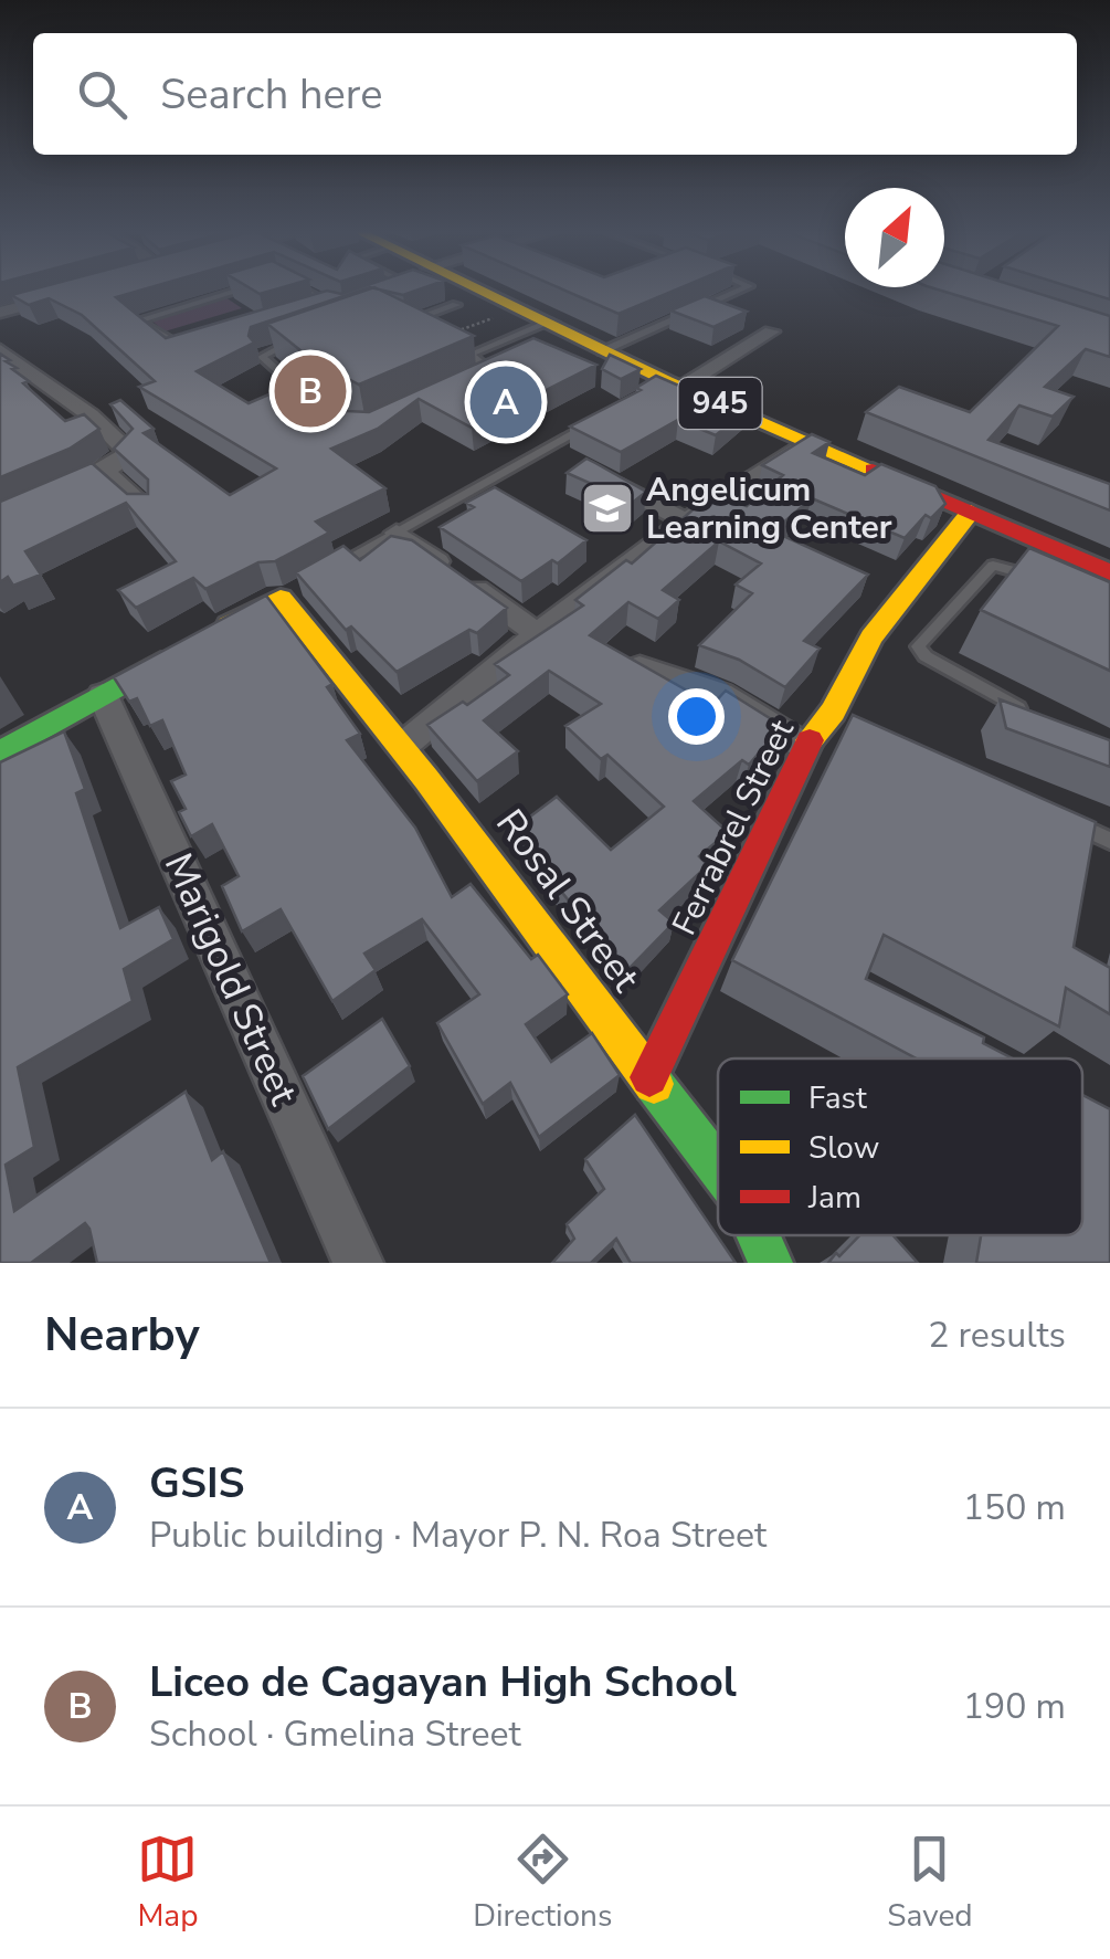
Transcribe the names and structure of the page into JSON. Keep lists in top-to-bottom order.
{
  "streets": {
    "street": [
      "945",
      "Ferrabrel Street",
      "Rosal Street",
      "Marigold Street"
    ]
  },
  "crossings": [
    ["945", "Ferrabrel Street"],
    ["Ferrabrel Street", "Rosal Street"],
    ["Rosal Street", "Marigold Street"]
  ],
  "places": {
    "school or university": ["Angelicum Learning Center"]
  },
  "legend": ["Fast", "Slow", "Jam"],
  "north": "top right",
  "page": {
    "search": "Search here",
    "pins": ["B", "A"],
    "heading": ["Nearby", "2 results"],
    "list": [
      {
        "mark": "A",
        "name": "GSIS",
        "note": "Public building · Mayor P. N. Roa Street",
        "value": "150 m"
      },
      {
        "mark": "B",
        "name": "Liceo de Cagayan High School",
        "note": "School · Gmelina Street",
        "value": "190 m"
      }
    ],
    "nav": ["Map", "Directions", "Saved"]
  }
}
